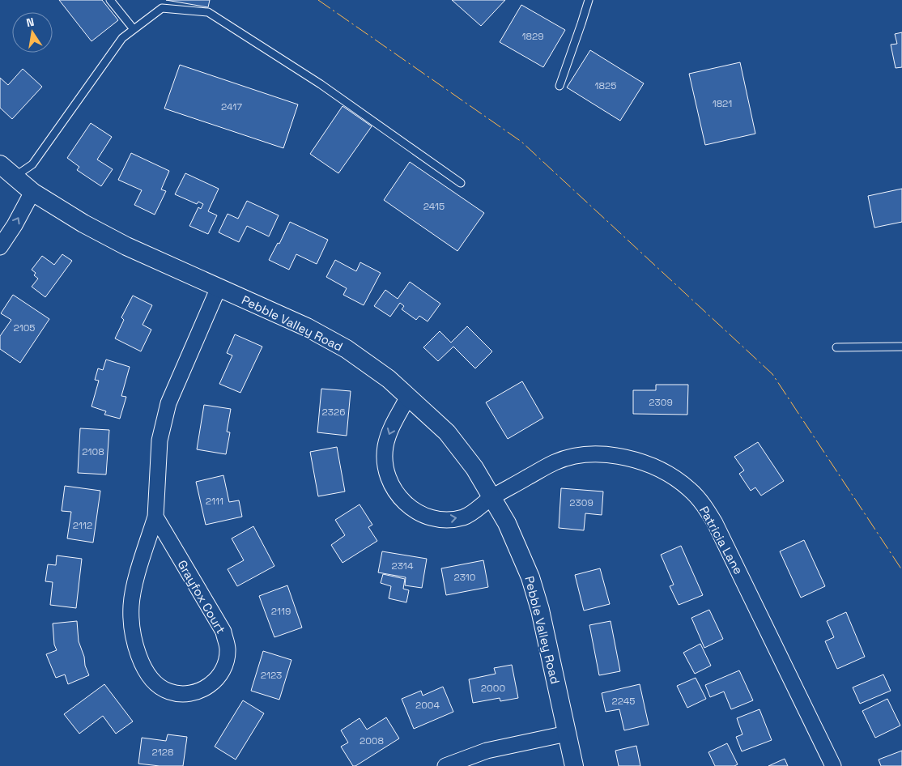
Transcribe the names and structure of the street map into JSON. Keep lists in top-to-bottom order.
{
  "streets": {
    "street": ["Pebble Valley Road", "Patricia Lane", "Grayfox Court"]
  },
  "crossings": [
    ["Pebble Valley Road", "Patricia Lane"],
    ["Pebble Valley Road", "Grayfox Court"]
  ],
  "house_numbers": [
    "1829",
    "1825",
    "1821",
    "2417",
    "2415",
    "2105",
    "2309",
    "2326",
    "2108",
    "2111",
    "2309",
    "2112",
    "2314",
    "2310",
    "2119",
    "2123",
    "2000",
    "2245",
    "2004",
    "2008",
    "2128"
  ],
  "north": "top"
}
